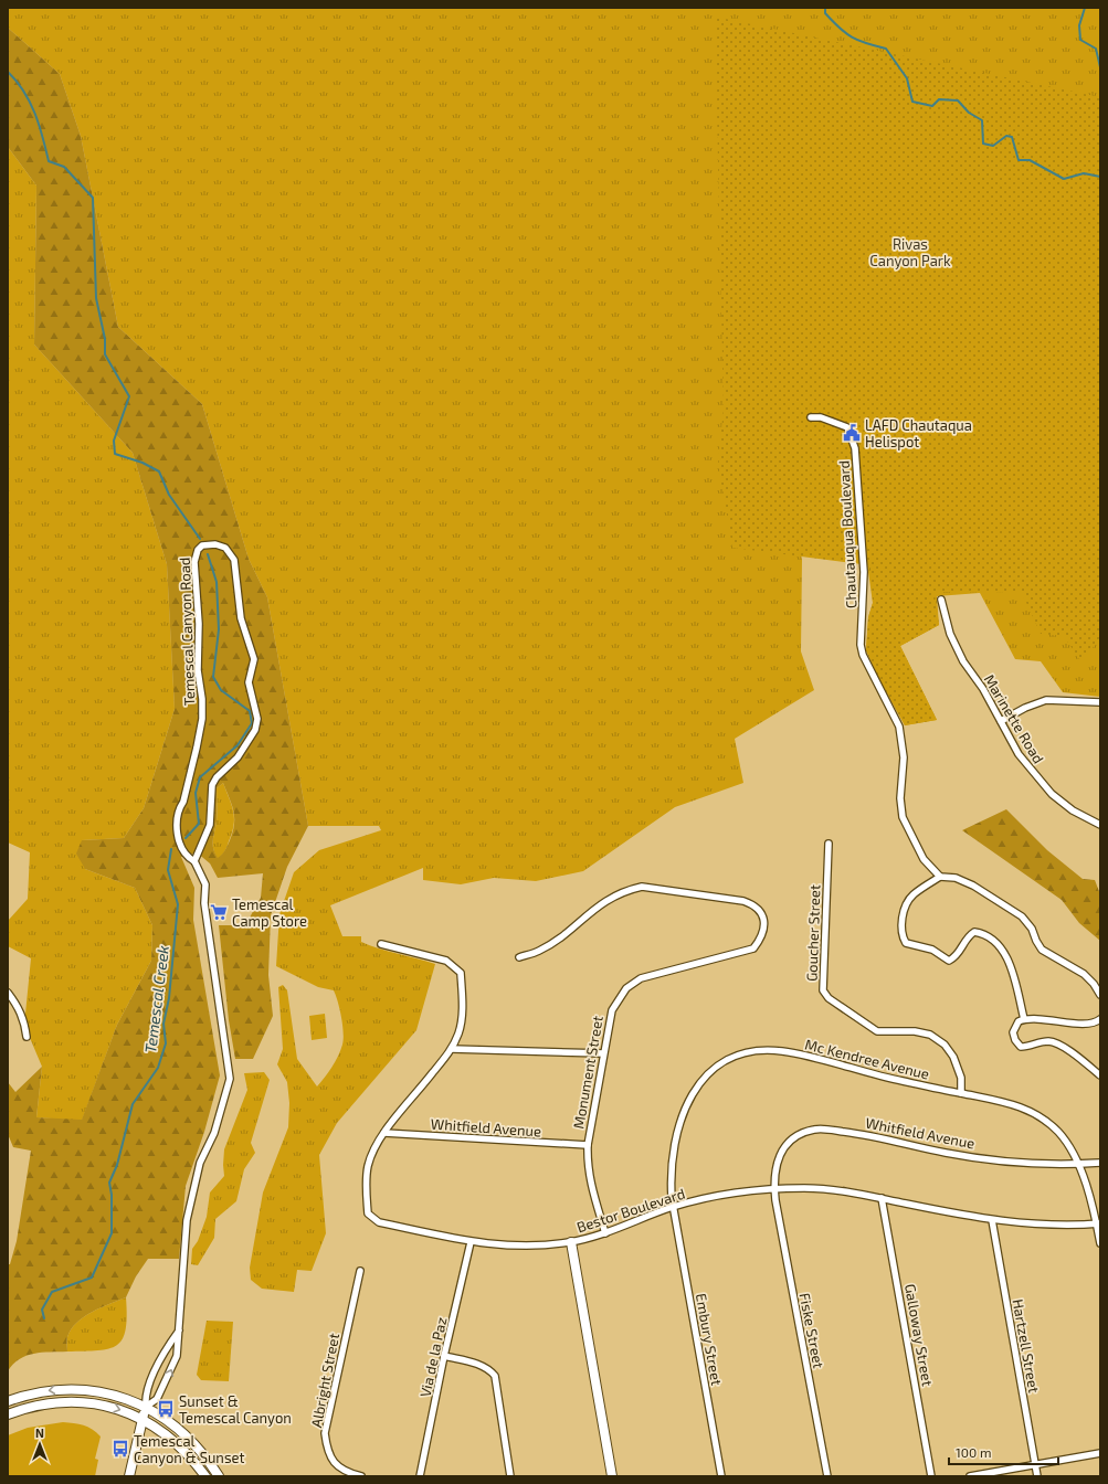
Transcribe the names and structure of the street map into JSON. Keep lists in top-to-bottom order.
{
  "streets": {
    "main road": ["Temescal Canyon Road"],
    "street": [
      "Chautauqua Boulevard",
      "Marinette Road",
      "Goucher Street",
      "Mc Kendree Avenue",
      "Monument Street",
      "Whitfield Avenue",
      "Bestor Boulevard",
      "Fiske Street",
      "Galloway Street",
      "Embury Street",
      "Hartzell Street",
      "Via de la Paz",
      "Albright Street"
    ]
  },
  "crossings": [
    ["Goucher Street", "Mc Kendree Avenue"],
    ["Mc Kendree Avenue", "Whitfield Avenue"],
    ["Mc Kendree Avenue", "Bestor Boulevard"],
    ["Mc Kendree Avenue", "Embury Street"],
    ["Monument Street", "Whitfield Avenue"],
    ["Monument Street", "Bestor Boulevard"],
    ["Whitfield Avenue", "Bestor Boulevard"],
    ["Whitfield Avenue", "Fiske Street"],
    ["Bestor Boulevard", "Fiske Street"],
    ["Bestor Boulevard", "Galloway Street"],
    ["Bestor Boulevard", "Embury Street"],
    ["Bestor Boulevard", "Hartzell Street"],
    ["Bestor Boulevard", "Via de la Paz"]
  ],
  "water": ["Temescal Creek"],
  "parks": ["Rivas Canyon Park"],
  "places": {
    "public building": ["LAFD Chautaqua Helispot"],
    "supermarket": ["Temescal Camp Store"],
    "bus stop": ["Sunset & Temescal Canyon", "Temescal Canyon & Sunset"]
  },
  "scale_bar": "100 m",
  "north": "top"
}
